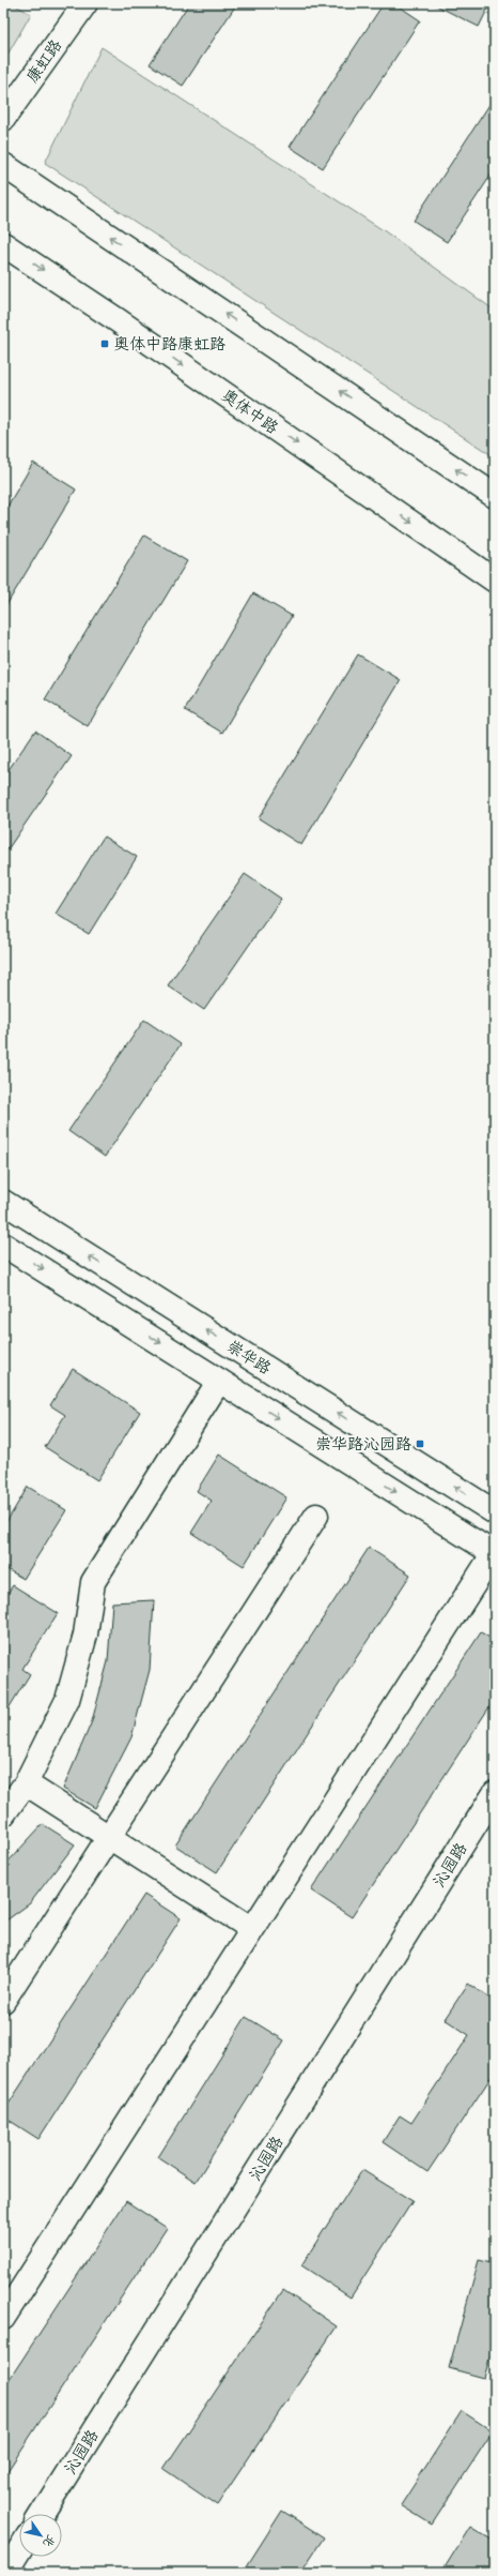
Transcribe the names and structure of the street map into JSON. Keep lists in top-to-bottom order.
{
  "streets": {
    "street": [
      "康虹路",
      "奥体中路",
      "崇华路",
      "沁园路"
    ]
  },
  "places": {
    "transit": ["奥体中路康虹路", "崇华路沁园路"]
  },
  "north": "bottom right"
}
